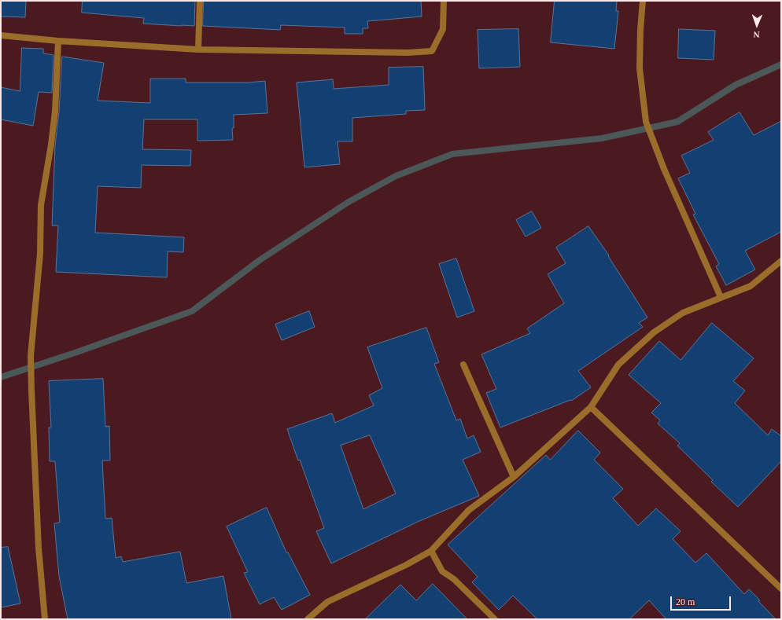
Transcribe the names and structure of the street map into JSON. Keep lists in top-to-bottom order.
{
  "scale_bar": "20 m",
  "north": "bottom"
}
